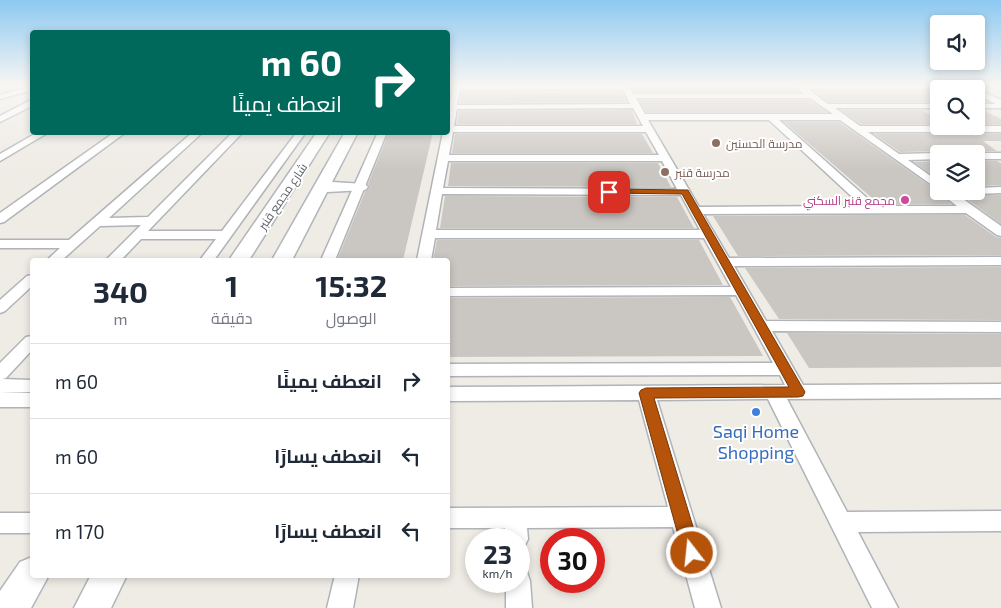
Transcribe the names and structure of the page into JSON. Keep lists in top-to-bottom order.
{
  "streets": {
    "main road": ["شارع مجمع قنبر"]
  },
  "places": [
    "مدرسة الحسنين",
    "مدرسة قنبر",
    "مجمع قنبر السكني",
    "Saqi Home Shopping"
  ],
  "page": {
    "turn": ["60 m", "انعطف يمينًا"],
    "eta": [
      "15:32",
      "الوصول",
      "1",
      "دقيقة",
      "340",
      "m"
    ],
    "list": [
      {
        "name": "انعطف يمينًا",
        "value": "60 m"
      },
      {
        "name": "انعطف يسارًا",
        "value": "60 m"
      },
      {
        "name": "انعطف يسارًا",
        "value": "170 m"
      }
    ],
    "speed": "23 km/h",
    "limit": "30"
  }
}
